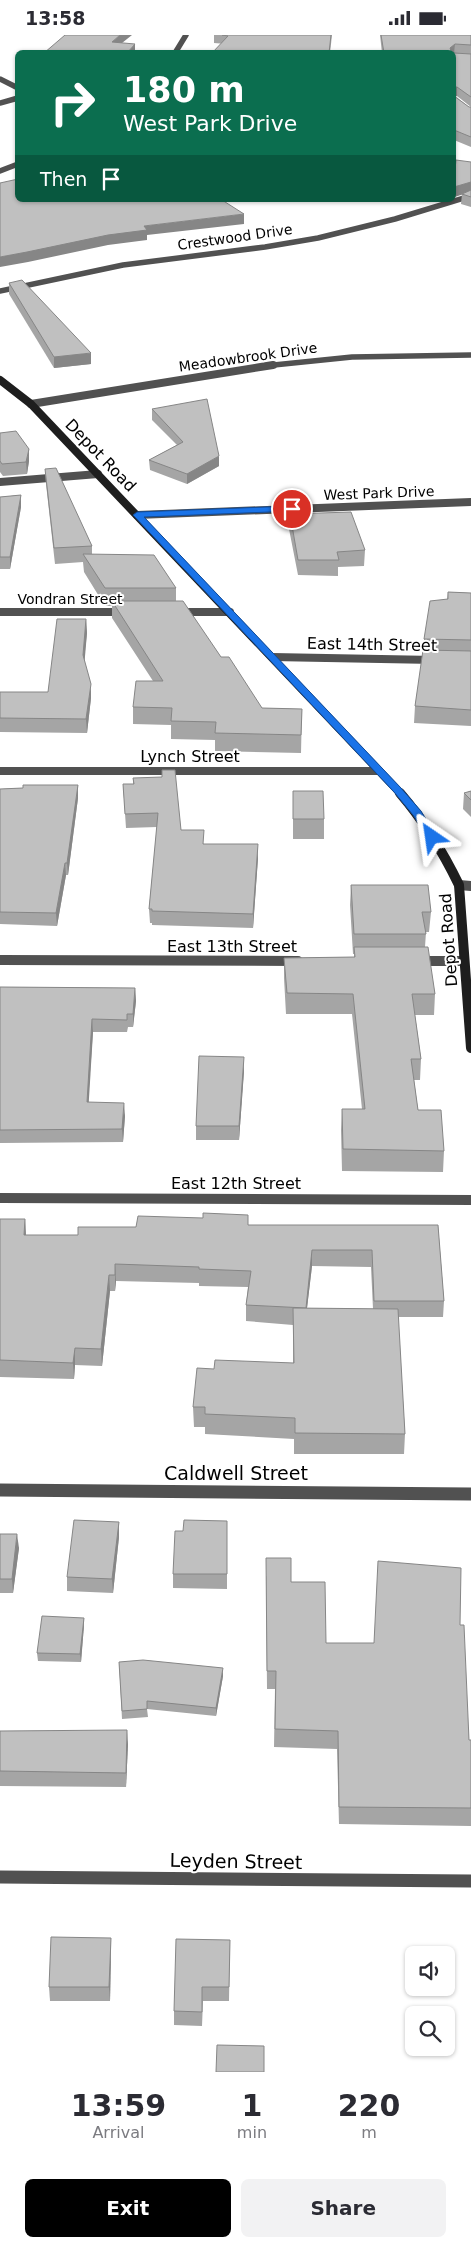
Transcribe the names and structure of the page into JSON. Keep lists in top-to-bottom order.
{
  "streets": {
    "street": [
      "Crestwood Drive",
      "Meadowbrook Drive",
      "Depot Road",
      "West Park Drive",
      "Vondran Street",
      "East 14th Street",
      "Lynch Street",
      "East 13th Street",
      "East 12th Street",
      "Caldwell Street",
      "Leyden Street"
    ]
  },
  "crossings": [
    ["Meadowbrook Drive", "Depot Road"],
    ["Depot Road", "West Park Drive"],
    ["Depot Road", "East 14th Street"],
    ["Depot Road", "Lynch Street"]
  ],
  "page": {
    "status": "13:58",
    "turn": ["180 m", "West Park Drive"],
    "then": "Then",
    "eta": [
      "13:59",
      "Arrival",
      "1",
      "min",
      "220",
      "m"
    ],
    "buttons": ["Exit", "Share"]
  }
}
